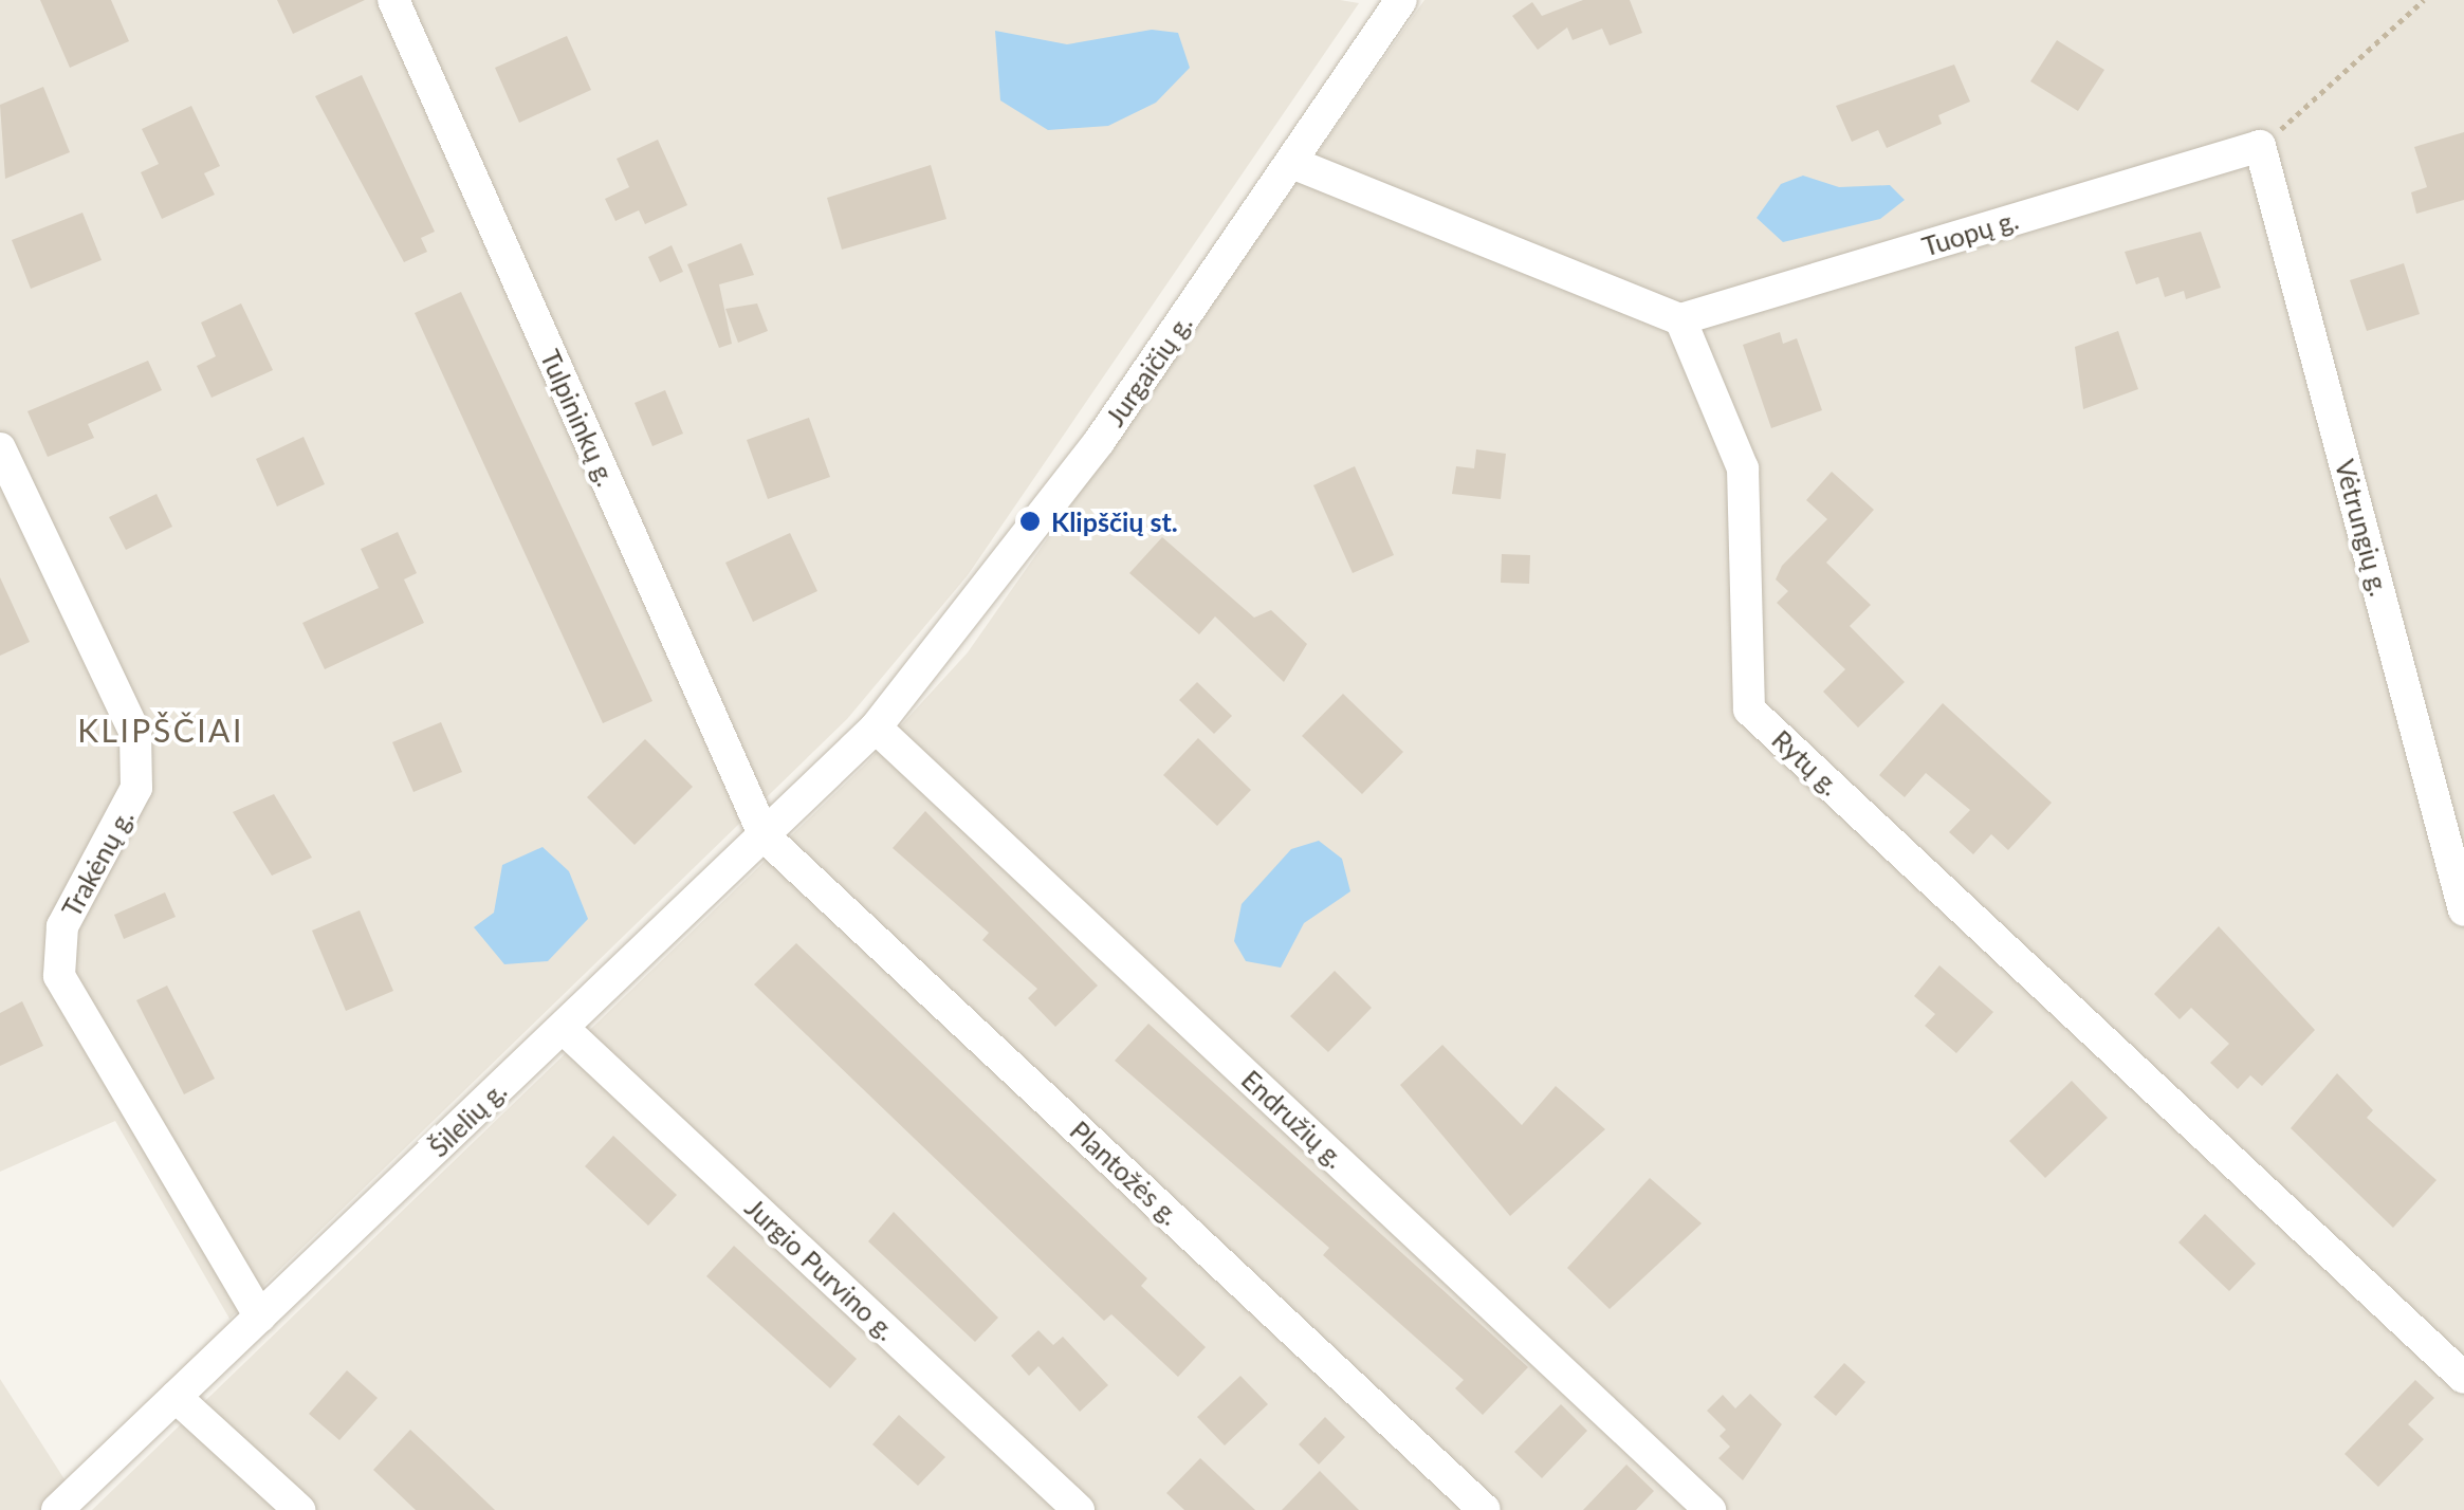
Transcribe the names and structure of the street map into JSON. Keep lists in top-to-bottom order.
{
  "streets": {
    "street": [
      "Tuopų g.",
      "Jurgaičių g.",
      "Tulpininkų g.",
      "Vėtrungių g.",
      "Rytų g.",
      "Trakėnų g.",
      "Šilelių g.",
      "Endružių g.",
      "Plantožės g.",
      "Jurgio Purvino g."
    ]
  },
  "crossings": [
    ["Tuopų g.", "Vėtrungių g."],
    ["Tuopų g.", "Rytų g."],
    ["Jurgaičių g.", "Šilelių g."],
    ["Jurgaičių g.", "Endružių g."],
    ["Tulpininkų g.", "Šilelių g."],
    ["Tulpininkų g.", "Plantožės g."],
    ["Trakėnų g.", "Šilelių g."],
    ["Šilelių g.", "Endružių g."],
    ["Šilelių g.", "Plantožės g."],
    ["Šilelių g.", "Jurgio Purvino g."]
  ],
  "districts": ["KLIPŠČIAI"],
  "places": ["Klipščių st."]
}
